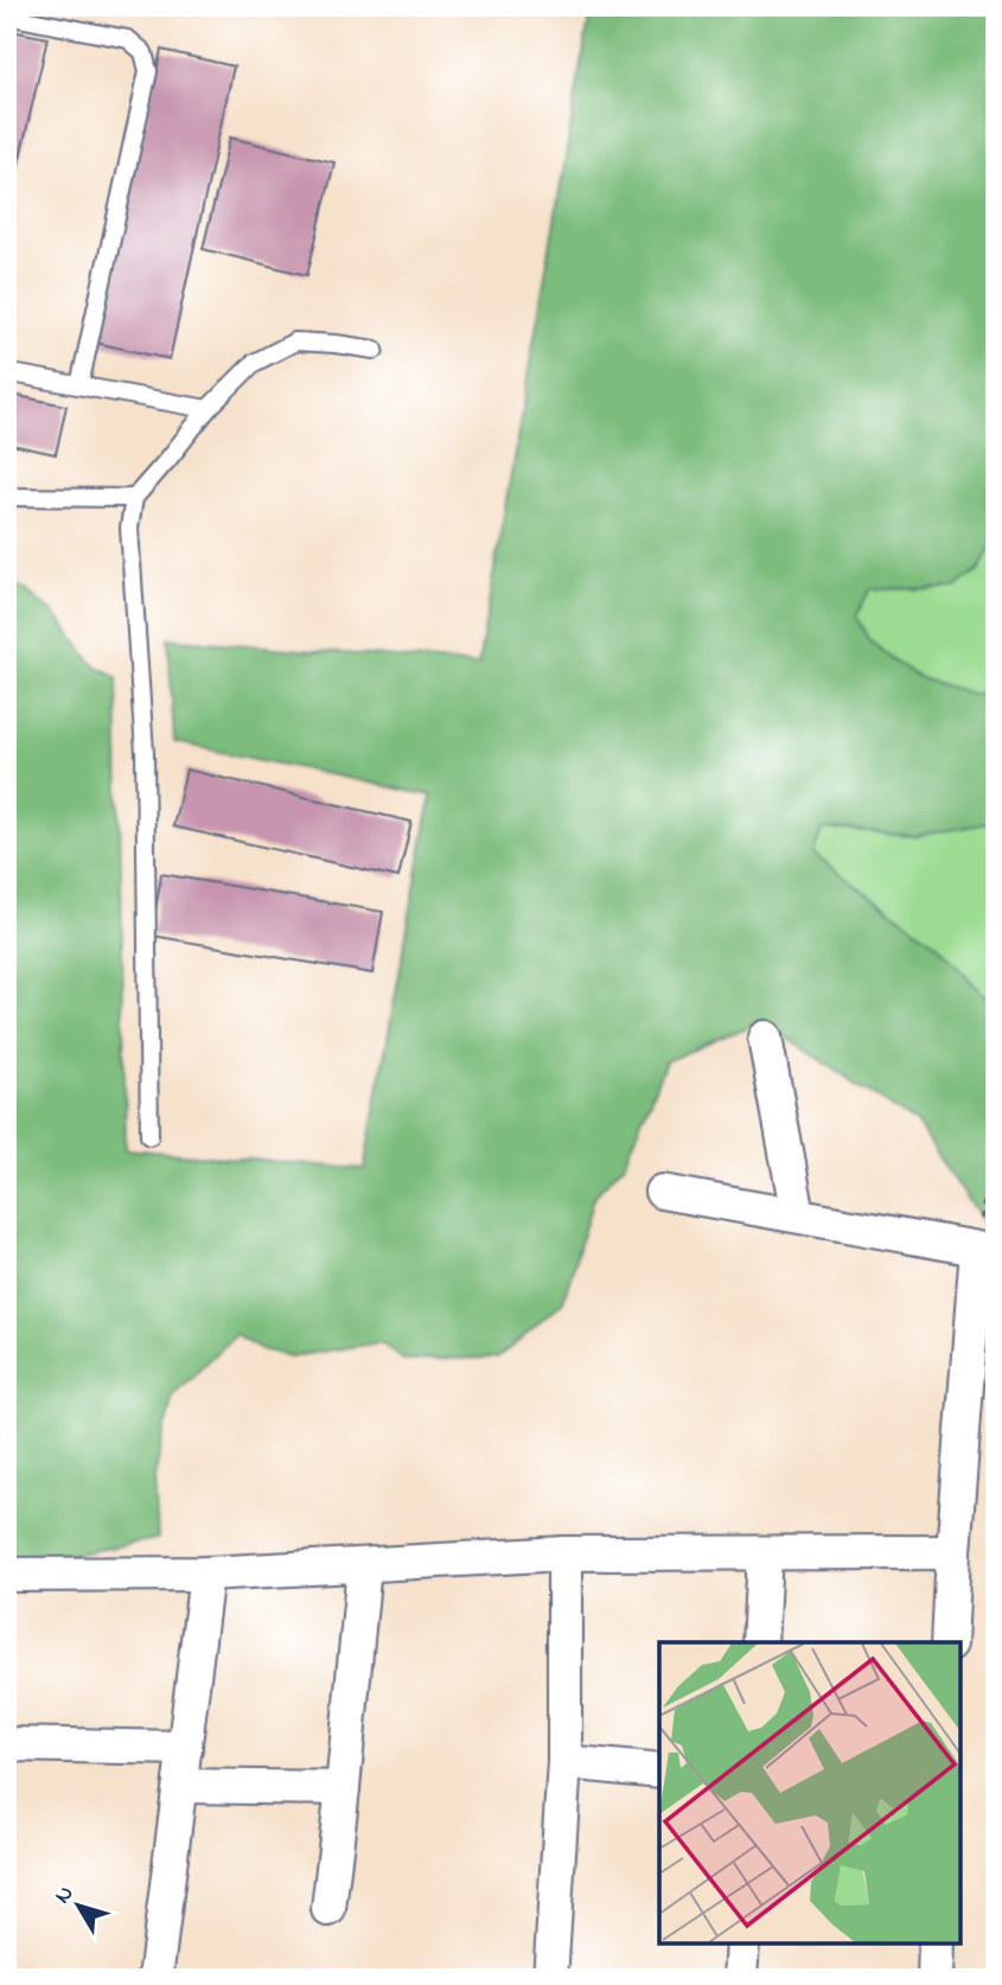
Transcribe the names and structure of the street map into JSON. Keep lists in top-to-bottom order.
{
  "north": "top left"
}
